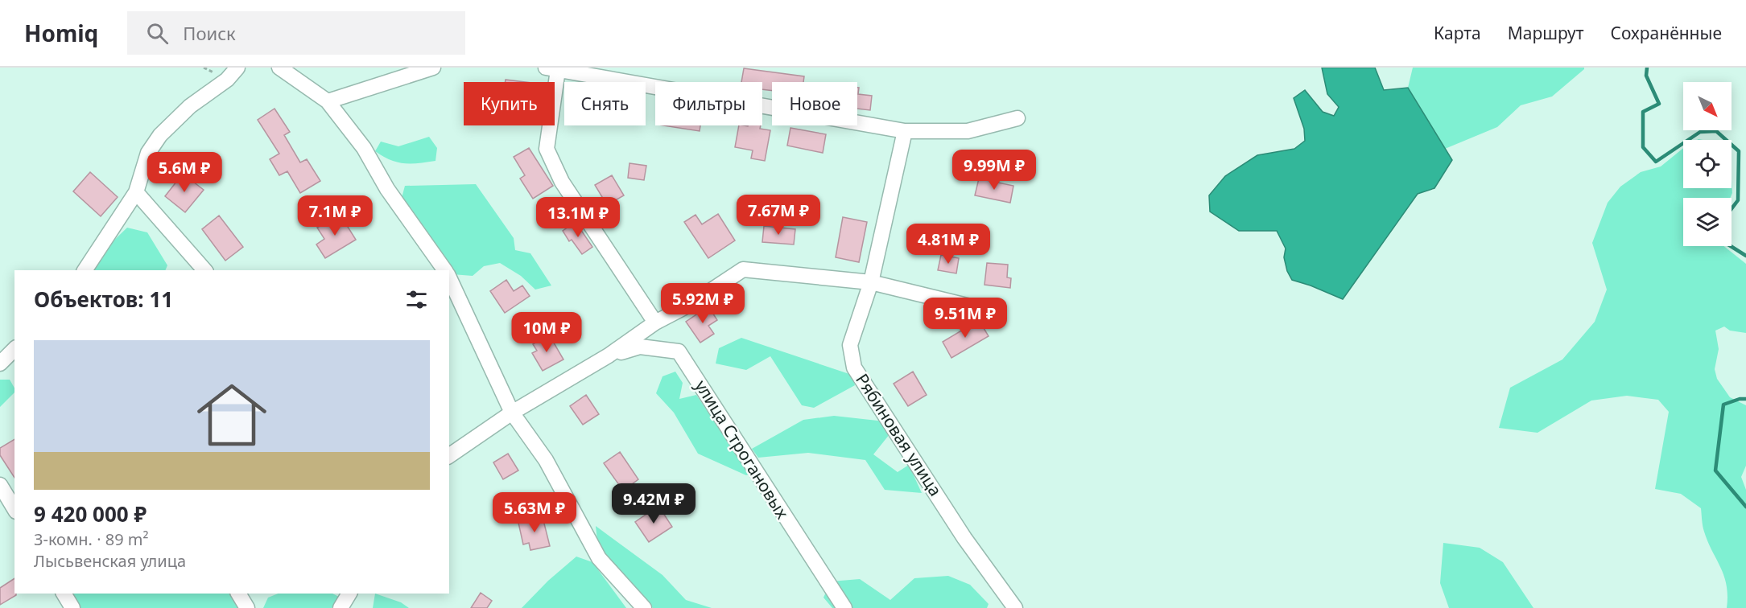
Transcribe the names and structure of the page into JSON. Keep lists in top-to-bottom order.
{
  "streets": {
    "street": ["Рябиновая улица", "улица Строгановых"]
  },
  "north": "bottom right",
  "page": {
    "header": "Homiq",
    "search": "Поиск",
    "nav": ["Карта", "Маршрут", "Сохранённые"],
    "chip": [
      "Купить",
      "Снять",
      "Фильтры",
      "Новое"
    ],
    "price": [
      "9.99M ₽",
      "5.6M ₽",
      "7.67M ₽",
      "7.1M ₽",
      "13.1M ₽",
      "4.81M ₽",
      "5.92M ₽",
      "9.51M ₽",
      "10M ₽",
      "9.42M ₽",
      "5.63M ₽"
    ],
    "heading": "Объектов: 11",
    "list": [
      {
        "name": "9 420 000 ₽",
        "note": "3-комн. · 89 m² · Лысьвенская улица"
      }
    ]
  }
}
